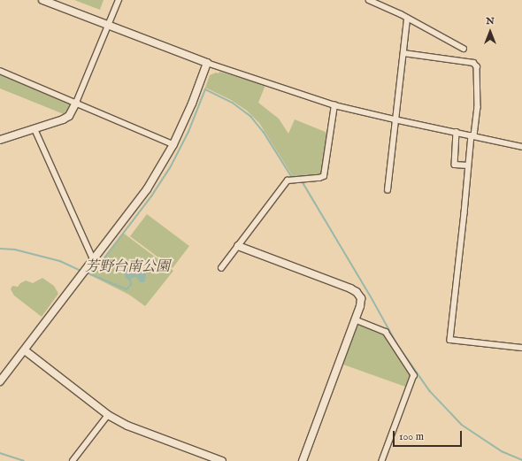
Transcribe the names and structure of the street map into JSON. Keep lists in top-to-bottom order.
{
  "parks": ["芳野台南公園"],
  "scale_bar": "100 m",
  "north": "top"
}
